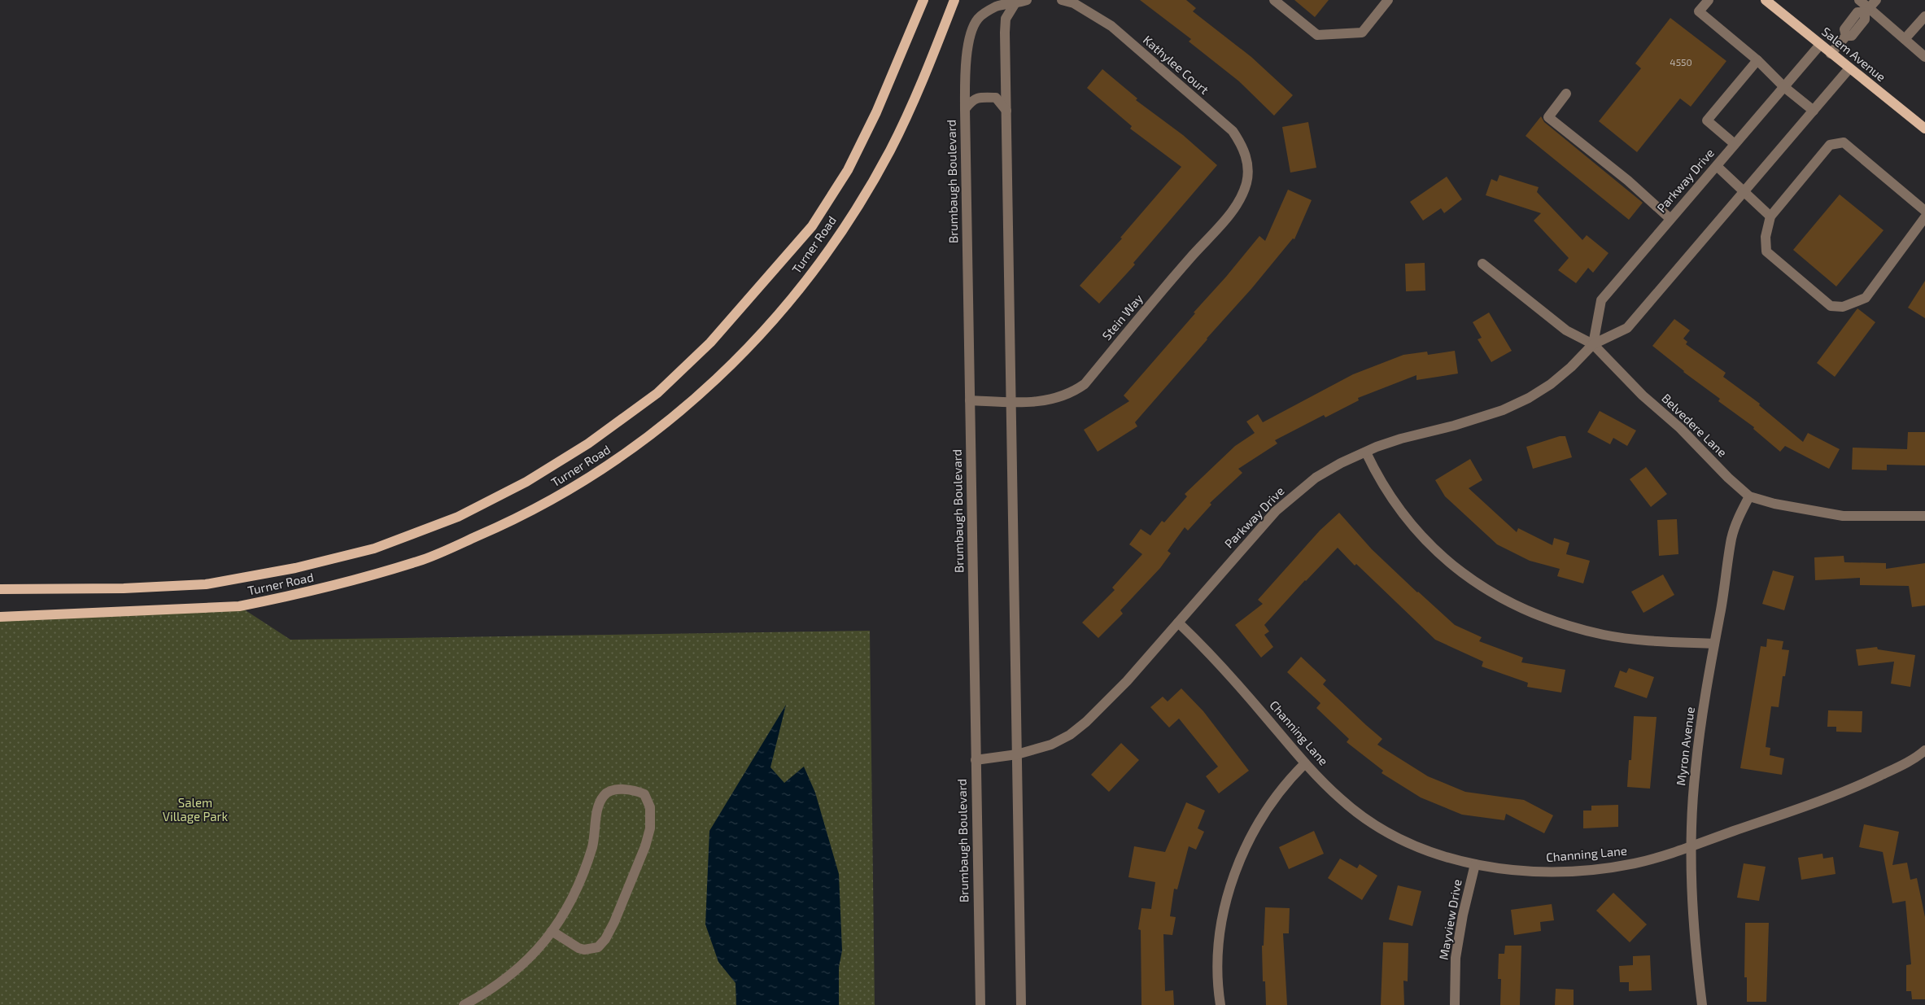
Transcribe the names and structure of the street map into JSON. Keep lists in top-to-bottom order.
{
  "streets": {
    "main road": ["Salem Avenue", "Turner Road"],
    "street": [
      "Kathylee Court",
      "Parkway Drive",
      "Brumbaugh Boulevard",
      "Stein Way",
      "Belvedere Lane",
      "Channing Lane",
      "Myron Avenue",
      "Mayview Drive"
    ]
  },
  "crossings": [
    ["Salem Avenue", "Parkway Drive"],
    ["Kathylee Court", "Stein Way"],
    ["Parkway Drive", "Brumbaugh Boulevard"],
    ["Parkway Drive", "Belvedere Lane"],
    ["Parkway Drive", "Channing Lane"],
    ["Brumbaugh Boulevard", "Stein Way"],
    ["Belvedere Lane", "Myron Avenue"],
    ["Channing Lane", "Myron Avenue"],
    ["Channing Lane", "Mayview Drive"]
  ],
  "parks": ["Salem Village Park"],
  "house_numbers": ["4550"]
}
